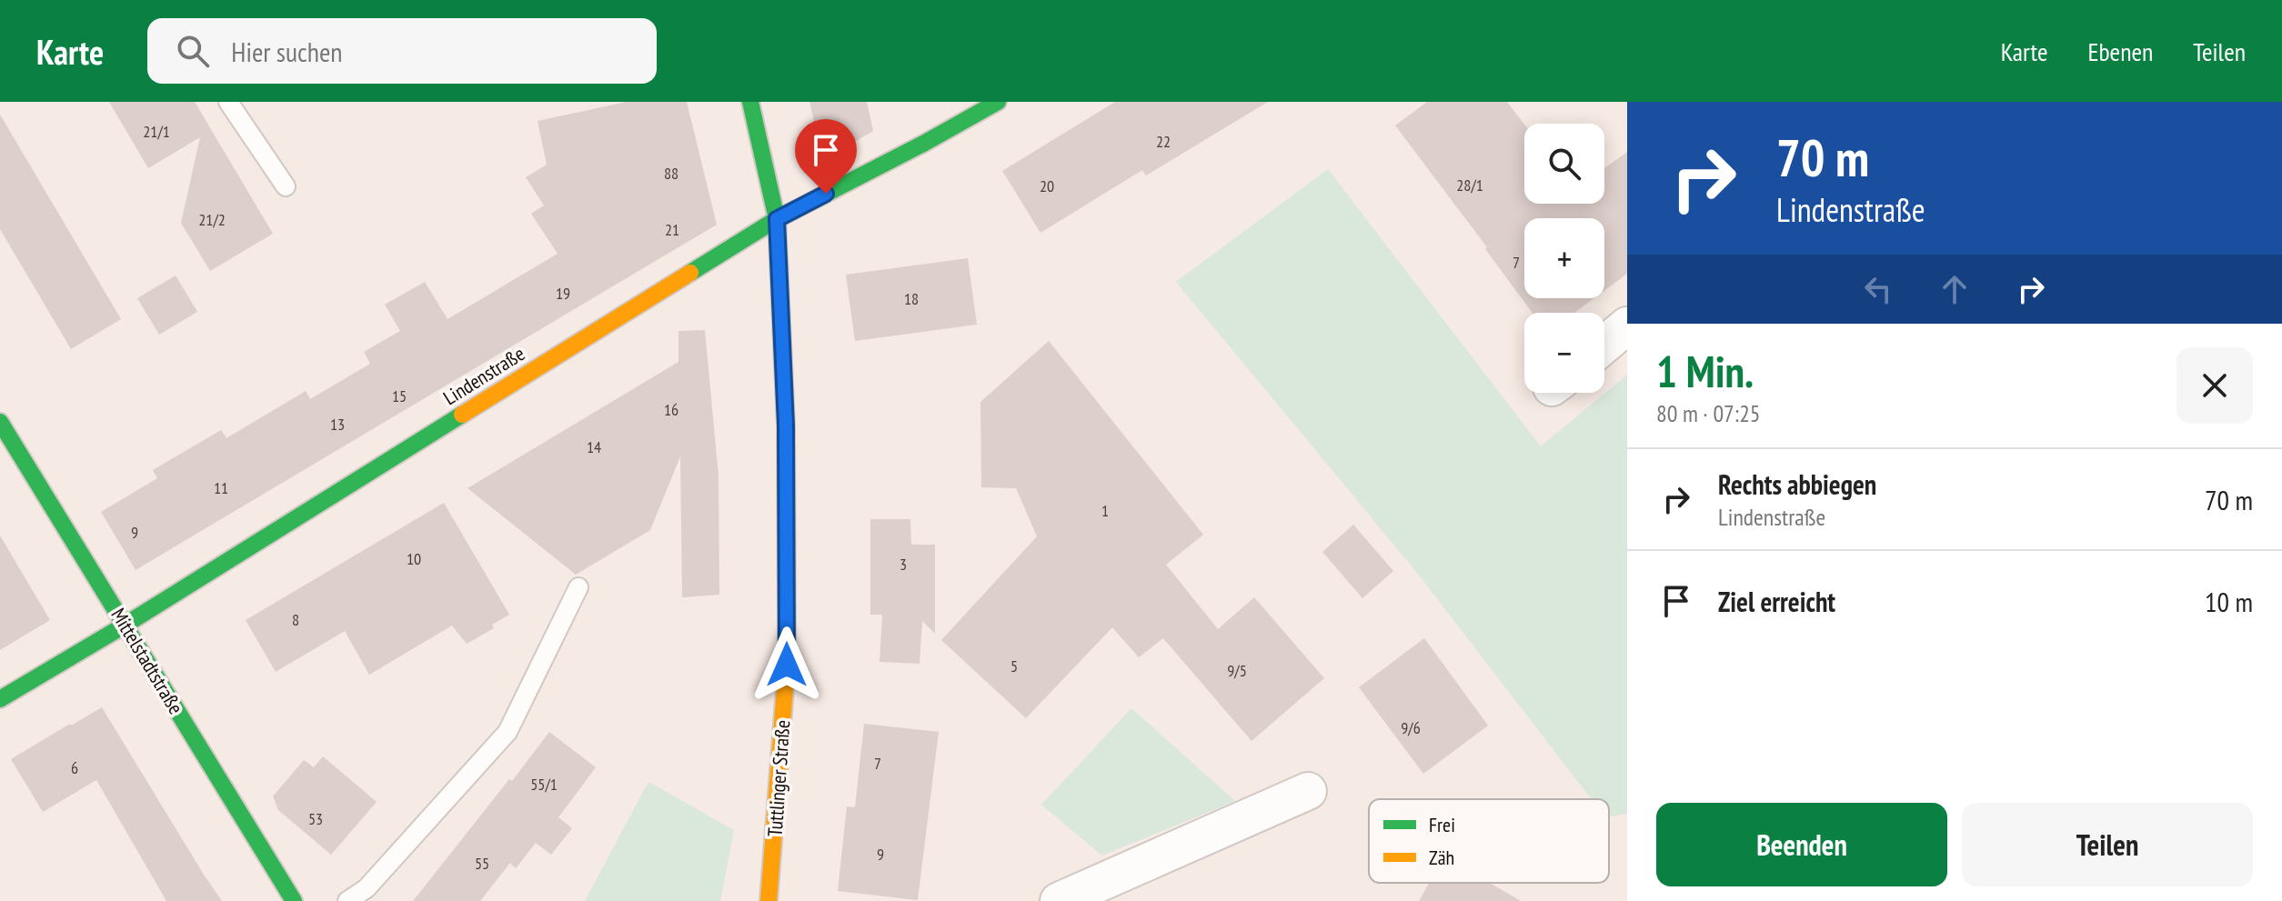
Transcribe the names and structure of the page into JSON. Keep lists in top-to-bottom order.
{
  "streets": {
    "street": ["Lindenstraße", "Mittelstadtstraße", "Tuttlinger Straße"]
  },
  "crossings": [
    ["Lindenstraße", "Mittelstadtstraße"],
    ["Lindenstraße", "Tuttlinger Straße"]
  ],
  "house_numbers": [
    "21/1",
    "22",
    "88",
    "28/1",
    "20",
    "21/2",
    "21",
    "7",
    "19",
    "18",
    "15",
    "16",
    "13",
    "14",
    "11",
    "1",
    "9",
    "10",
    "3",
    "8",
    "5",
    "9/5",
    "9/6",
    "7",
    "6",
    "55/1",
    "53",
    "9",
    "55"
  ],
  "legend": ["Frei", "Zäh"],
  "page": {
    "header": "Karte",
    "search": "Hier suchen",
    "nav": ["Karte", "Ebenen", "Teilen"],
    "turn": ["70 m", "Lindenstraße"],
    "map_buttons": ["+", "−"],
    "heading": ["1 Min.", "80 m · 07:25"],
    "list": [
      {
        "name": "Rechts abbiegen",
        "note": "Lindenstraße",
        "value": "70 m"
      },
      {
        "name": "Ziel erreicht",
        "value": "10 m"
      }
    ],
    "buttons": ["Beenden", "Teilen"]
  }
}
